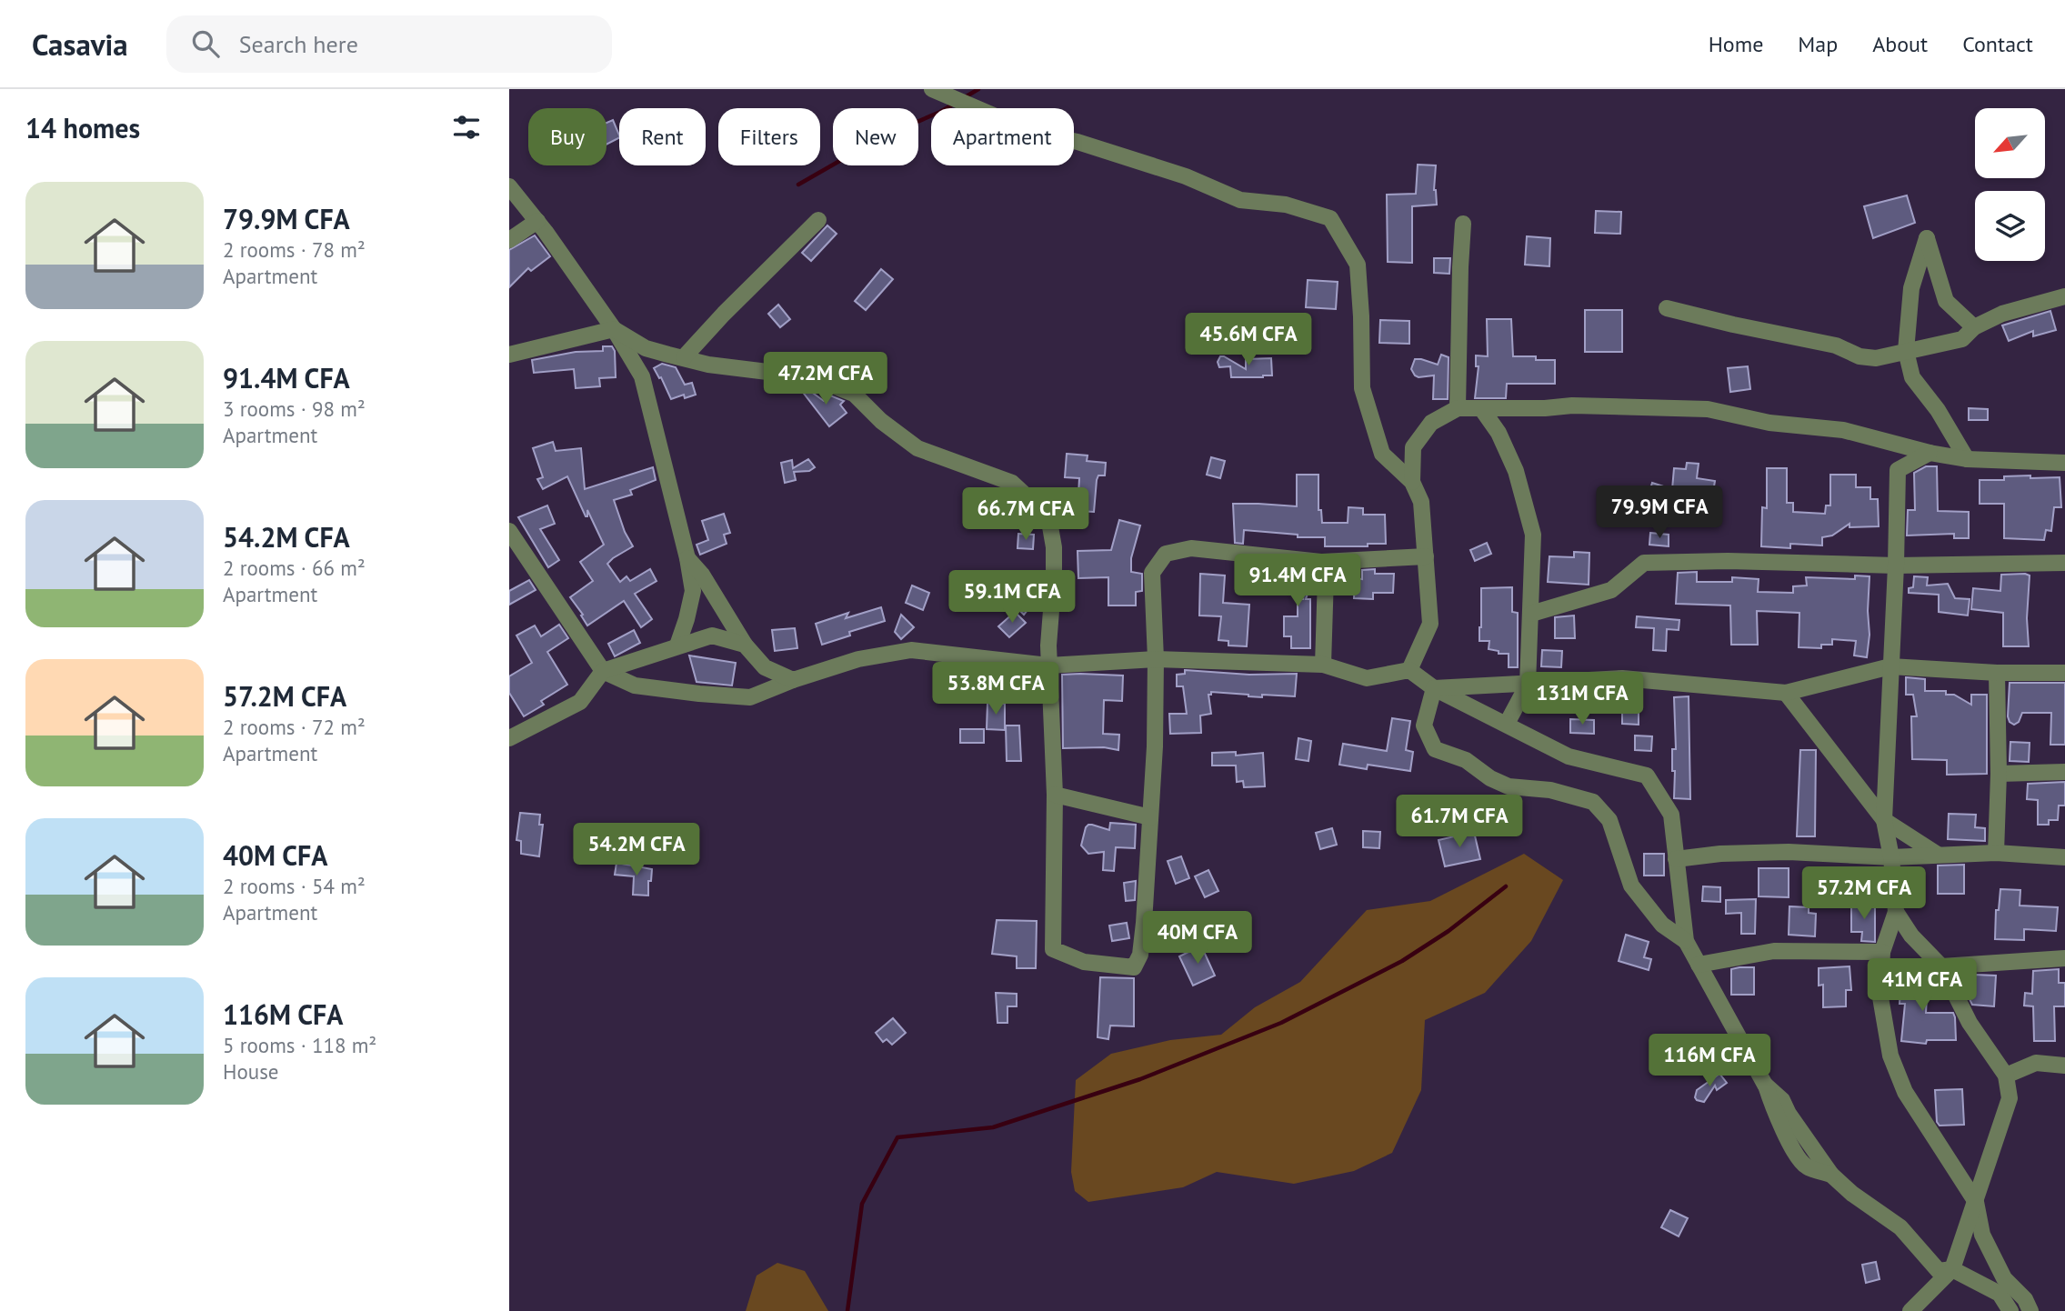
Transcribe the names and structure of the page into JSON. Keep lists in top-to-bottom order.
{
  "north": "bottom left",
  "page": {
    "header": "Casavia",
    "search": "Search here",
    "nav": [
      "Home",
      "Map",
      "About",
      "Contact"
    ],
    "heading": "14 homes",
    "chip": [
      "Buy",
      "Rent",
      "Filters",
      "New",
      "Apartment"
    ],
    "list": [
      {
        "name": "79.9M CFA",
        "note": "2 rooms · 78 m² · Apartment"
      },
      {
        "name": "91.4M CFA",
        "note": "3 rooms · 98 m² · Apartment"
      },
      {
        "name": "54.2M CFA",
        "note": "2 rooms · 66 m² · Apartment"
      },
      {
        "name": "57.2M CFA",
        "note": "2 rooms · 72 m² · Apartment"
      },
      {
        "name": "40M CFA",
        "note": "2 rooms · 54 m² · Apartment"
      },
      {
        "name": "116M CFA",
        "note": "5 rooms · 118 m² · House"
      }
    ],
    "price": [
      "45.6M CFA",
      "47.2M CFA",
      "79.9M CFA",
      "66.7M CFA",
      "91.4M CFA",
      "59.1M CFA",
      "53.8M CFA",
      "131M CFA",
      "61.7M CFA",
      "54.2M CFA",
      "57.2M CFA",
      "40M CFA",
      "41M CFA",
      "116M CFA"
    ]
  }
}
